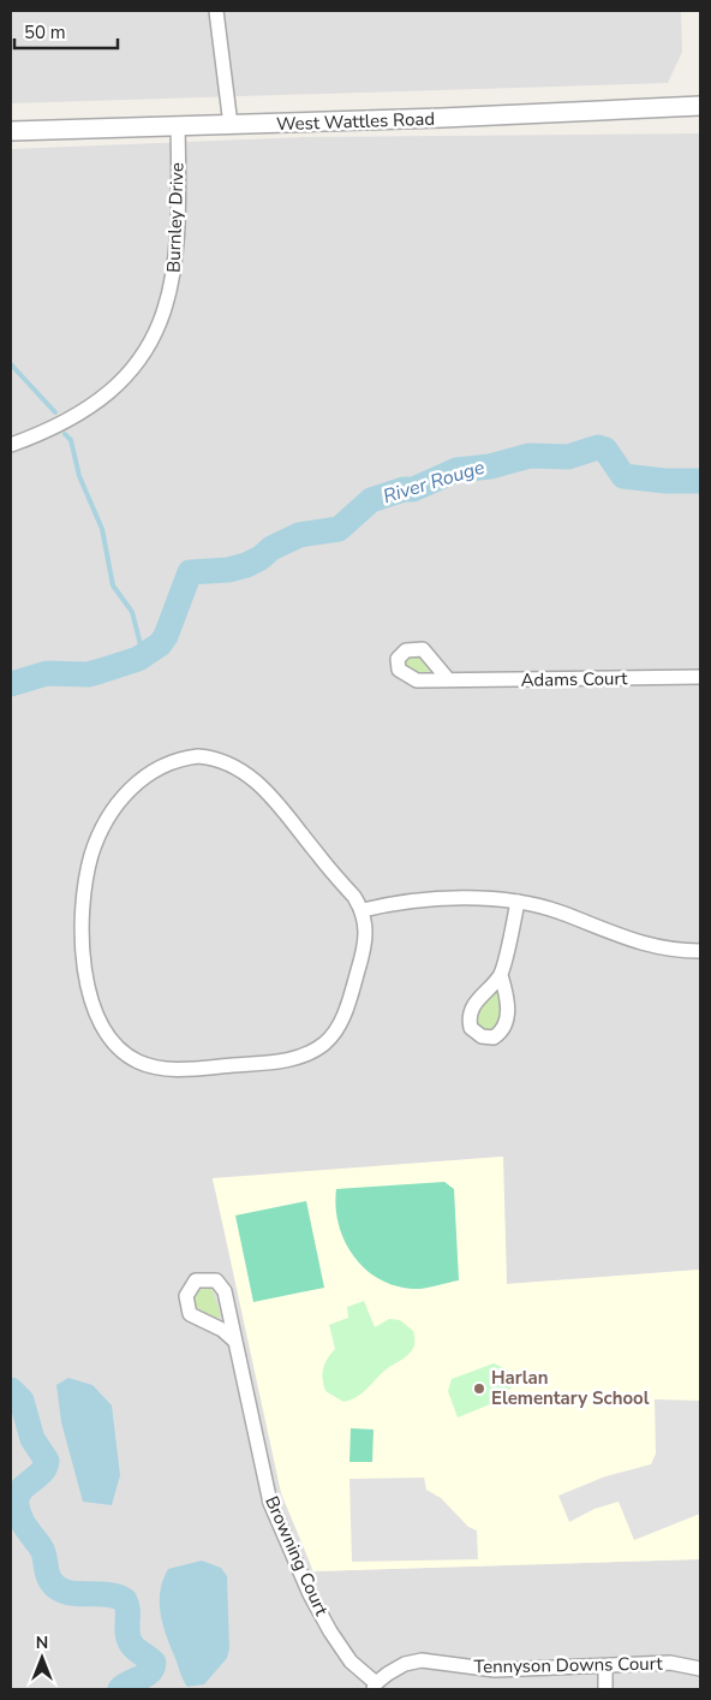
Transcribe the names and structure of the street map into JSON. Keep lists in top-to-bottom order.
{
  "streets": {
    "street": [
      "West Wattles Road",
      "Burnley Drive",
      "Adams Court",
      "Browning Court",
      "Tennyson Downs Court"
    ]
  },
  "crossings": [
    ["West Wattles Road", "Burnley Drive"],
    ["Browning Court", "Tennyson Downs Court"]
  ],
  "water": ["River Rouge"],
  "places": ["Harlan Elementary School"],
  "scale_bar": "50 m",
  "north": "top"
}
